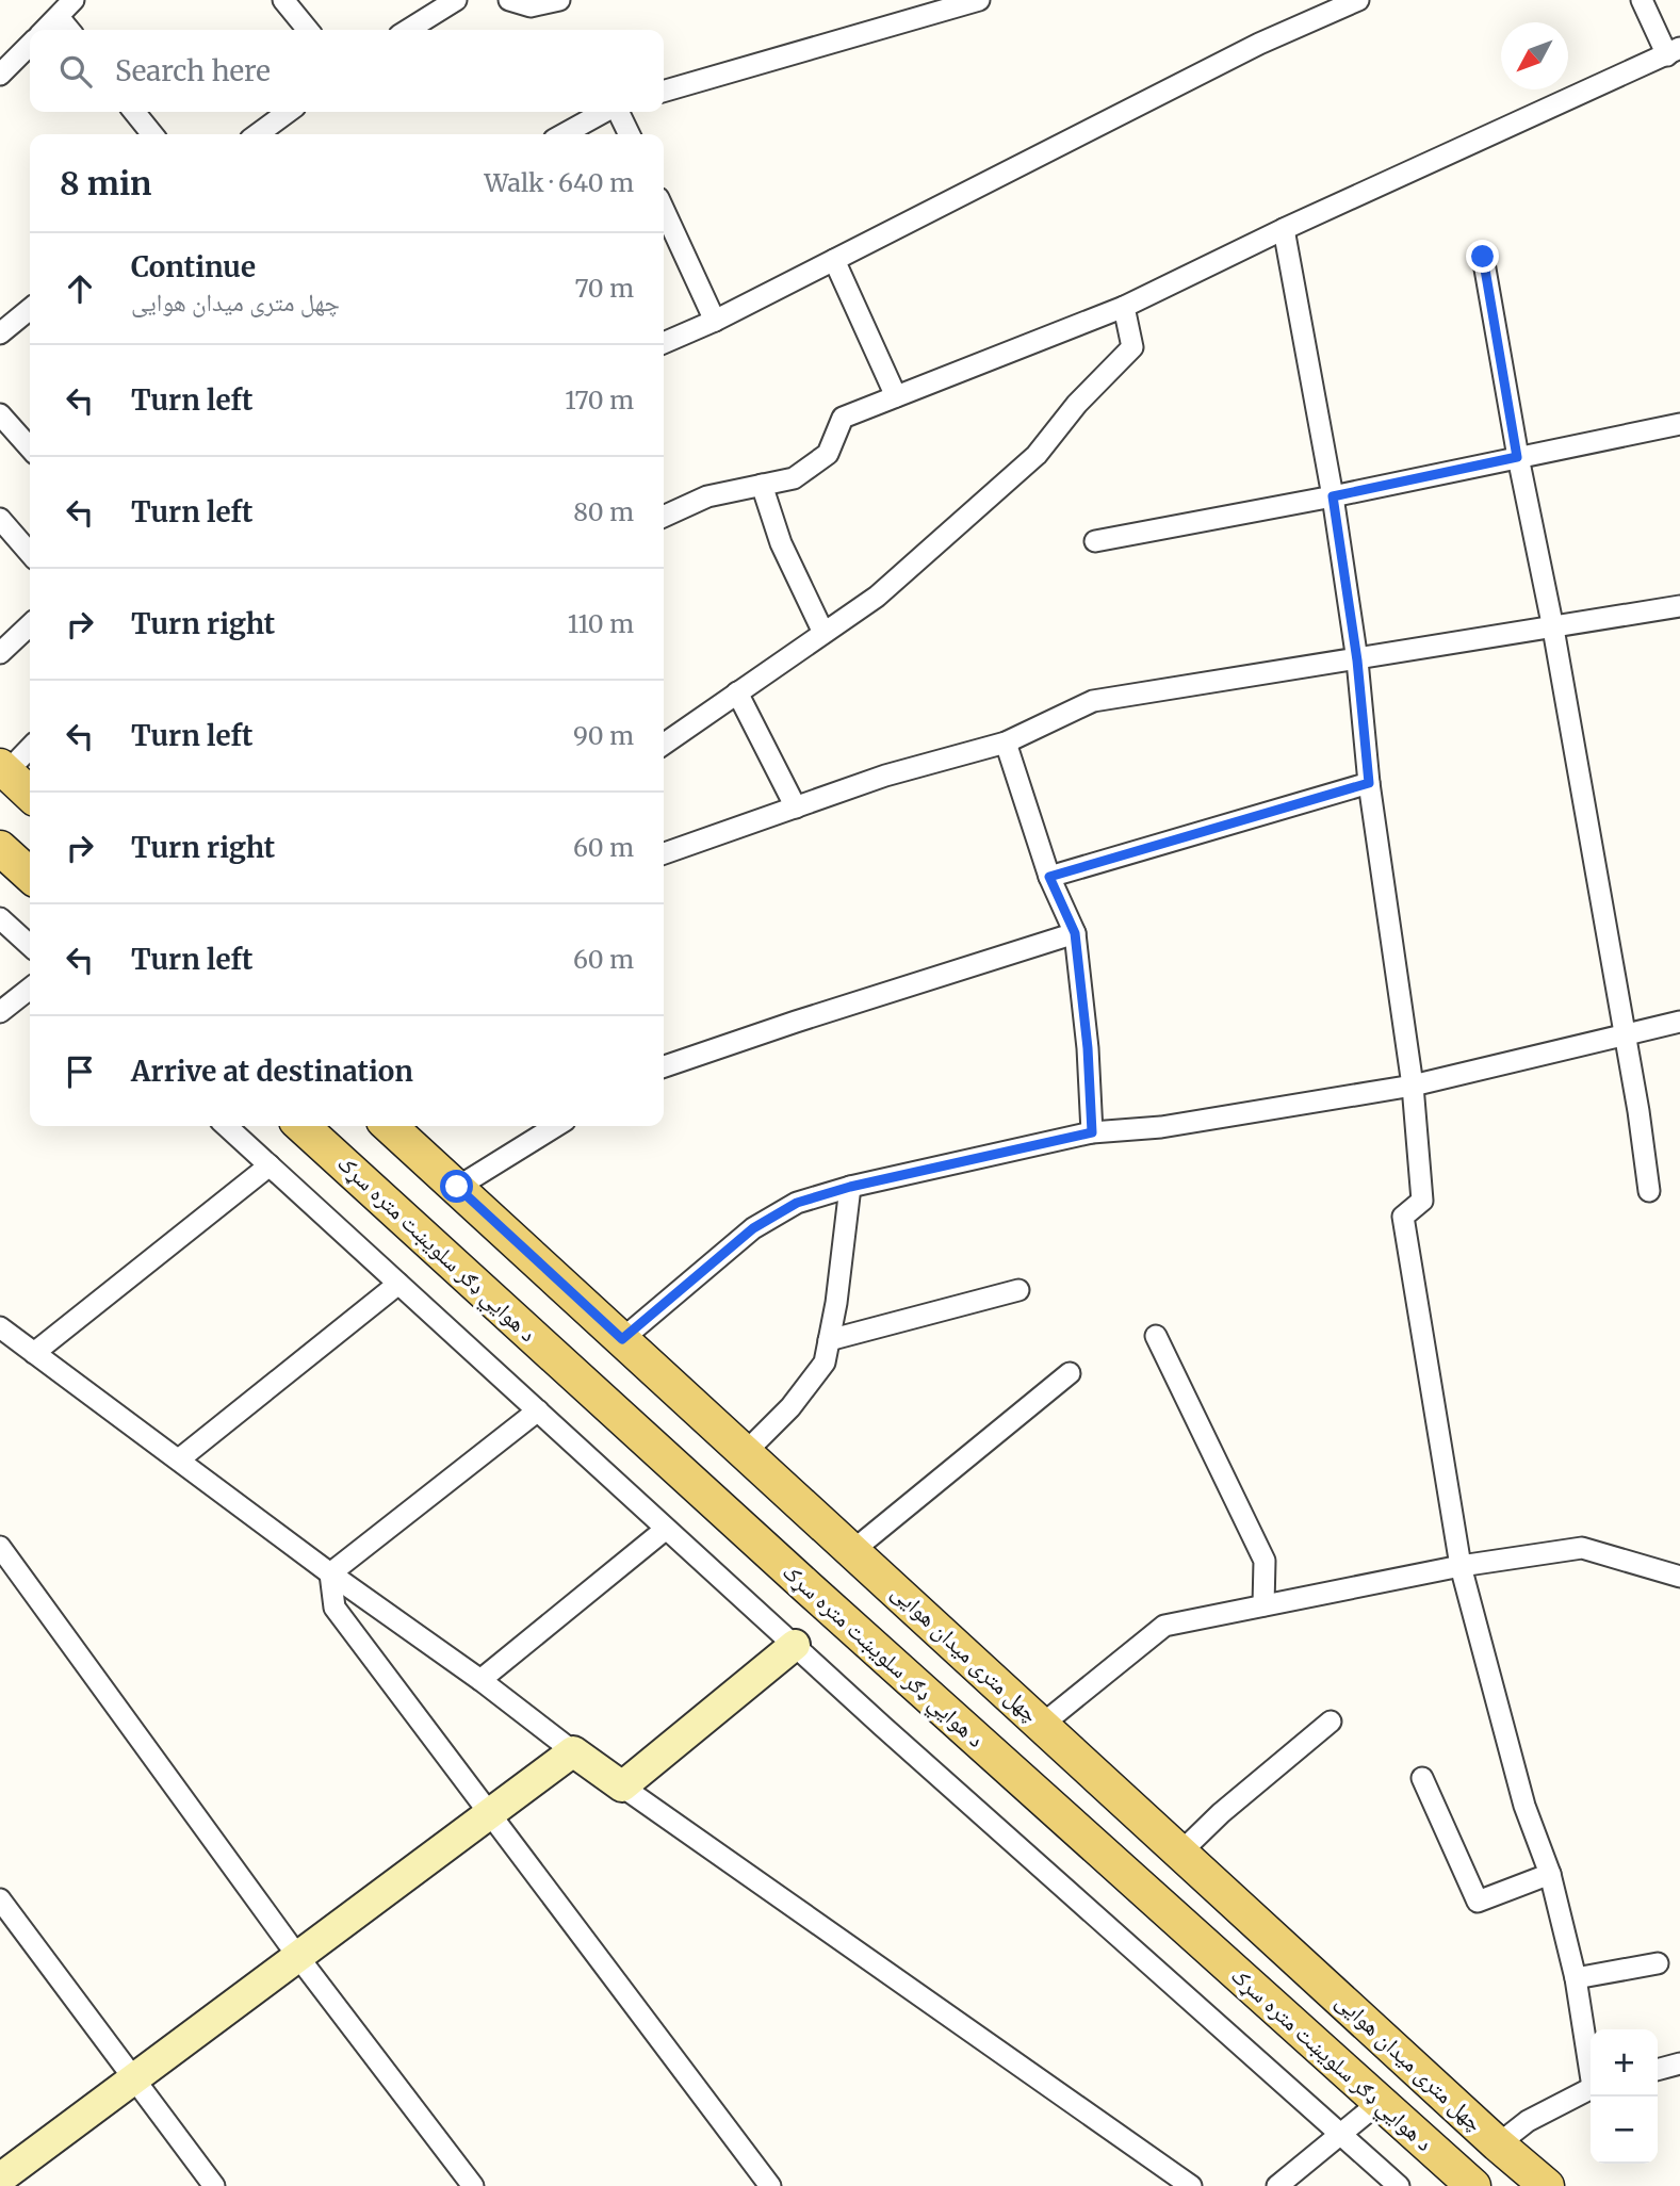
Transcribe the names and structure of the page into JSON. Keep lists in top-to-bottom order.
{
  "streets": {
    "main road": ["د هوايي ډګر سلویښت متره سړک", "چهل متری میدان هوایی"]
  },
  "north": "bottom left",
  "page": {
    "search": "Search here",
    "heading": ["8 min", "Walk · 640 m"],
    "list": [
      ["Continue", "چهل متری میدان هوایی", "70 m"],
      ["Turn left", "170 m"],
      ["Turn left", "80 m"],
      ["Turn right", "110 m"],
      ["Turn left", "90 m"],
      ["Turn right", "60 m"],
      ["Turn left", "60 m"],
      "Arrive at destination"
    ],
    "map_buttons": ["+", "−"]
  }
}
